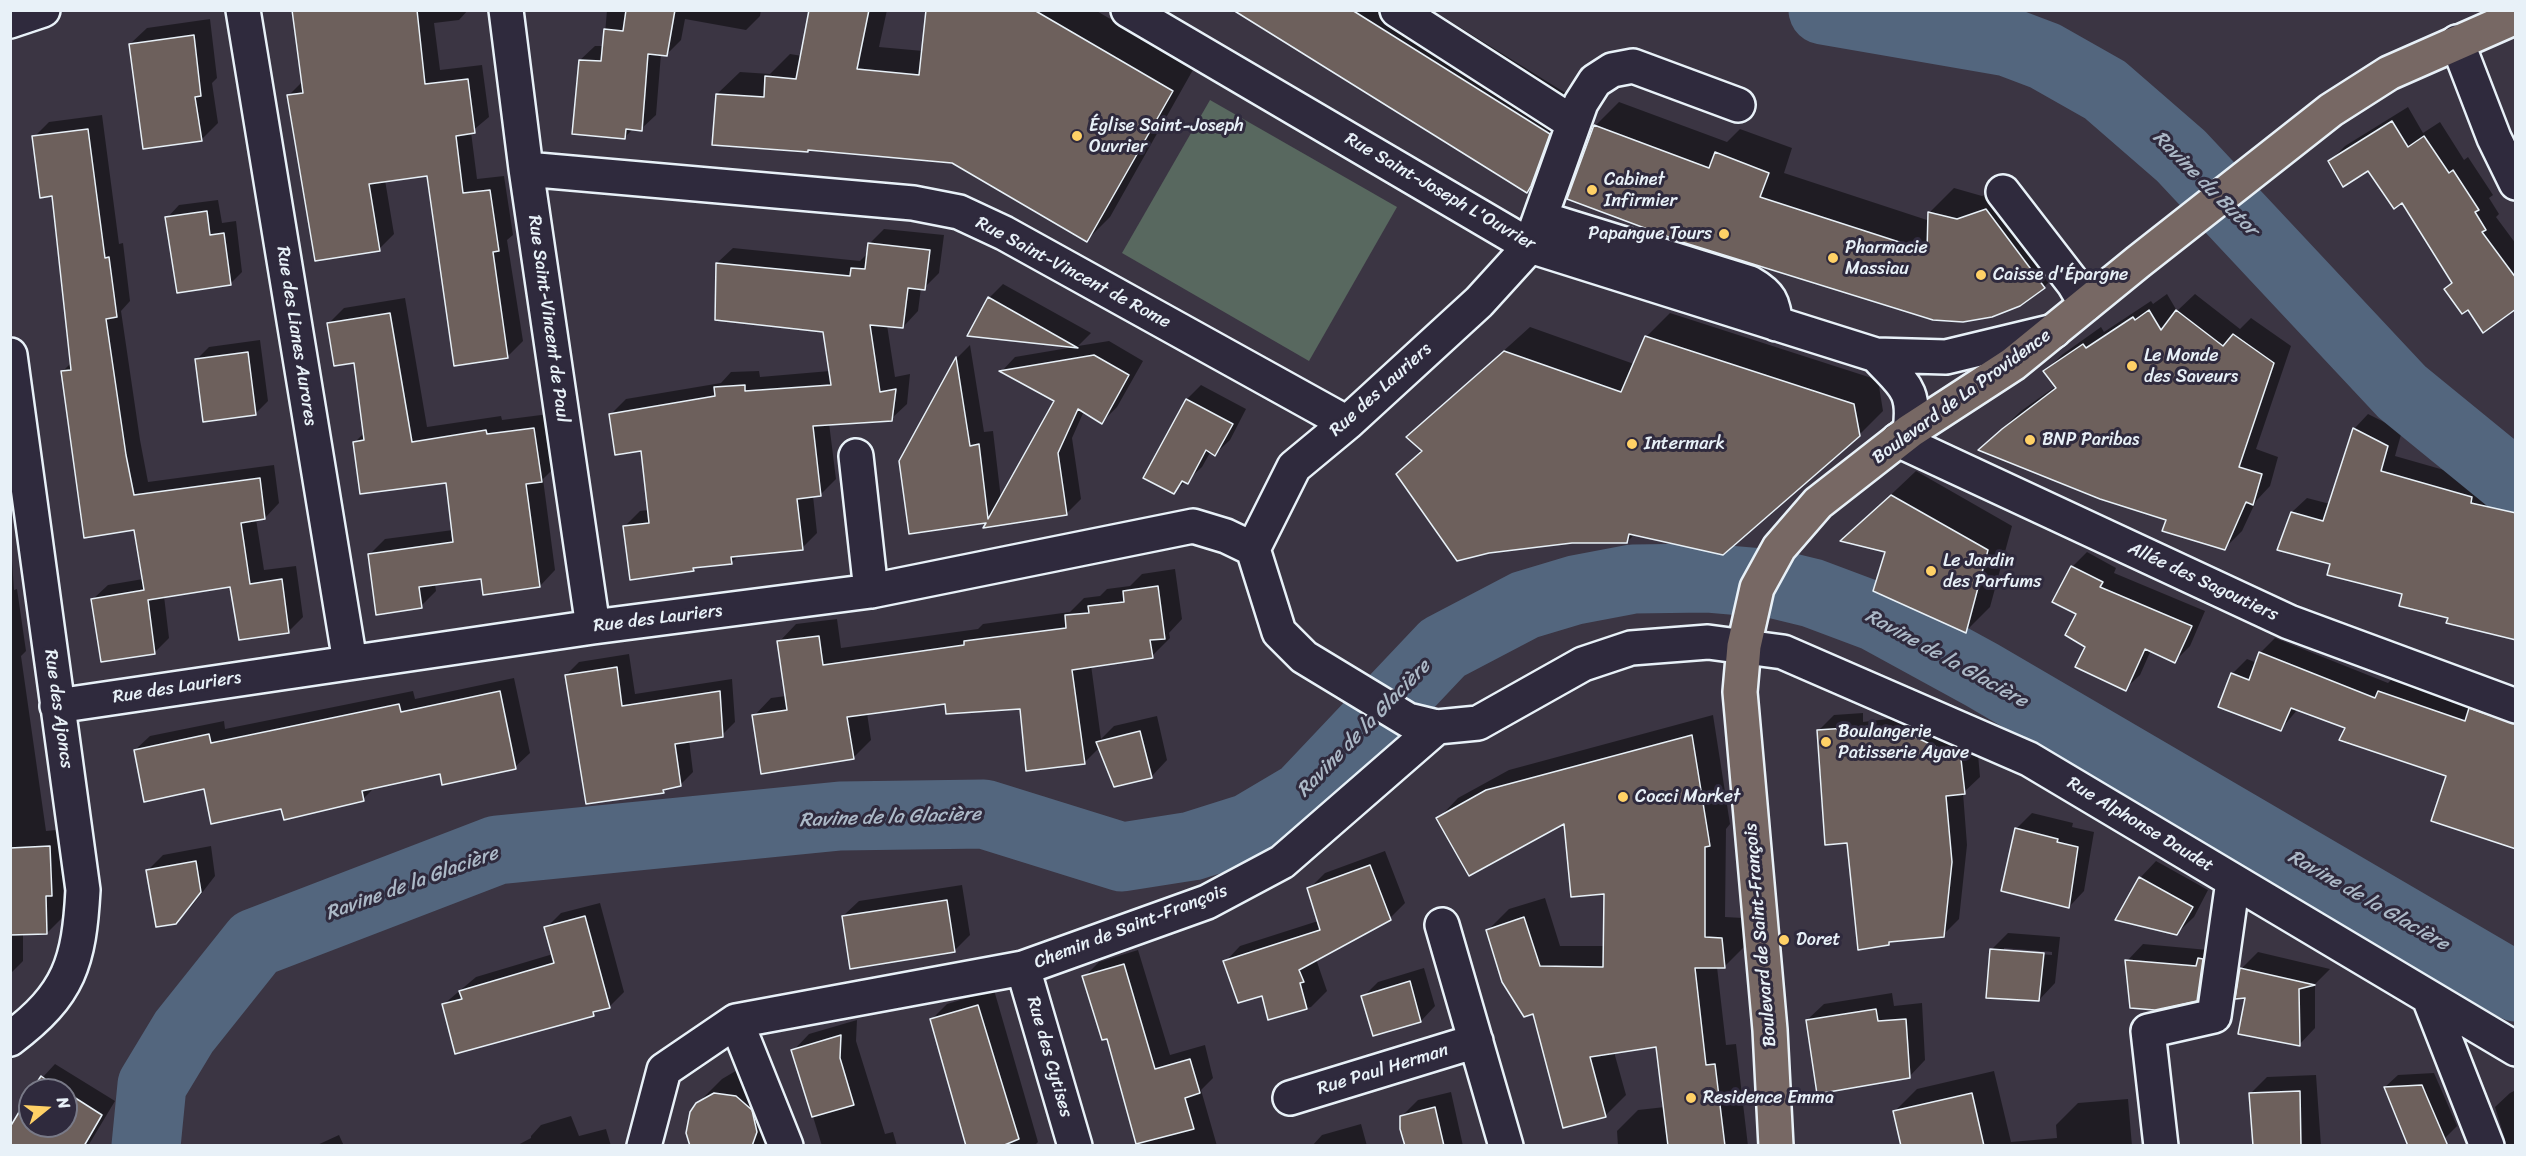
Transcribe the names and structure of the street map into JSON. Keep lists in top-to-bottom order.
{
  "streets": {
    "main road": ["Boulevard de La Providence", "Boulevard de Saint-François"],
    "street": [
      "Rue Saint-Joseph L'Ouvrier",
      "Rue Saint-Vincent de Rome",
      "Rue Saint-Vincent de Paul",
      "Rue des Lianes Aurores",
      "Rue des Lauriers",
      "Allée des Sagoutiers",
      "Rue des Ajoncs",
      "Rue Alphonse Daudet",
      "Chemin de Saint-François",
      "Rue des Cytises",
      "Rue Paul Herman"
    ]
  },
  "crossings": [
    ["Rue Saint-Joseph L'Ouvrier", "Rue des Lauriers"],
    ["Rue Saint-Joseph L'Ouvrier", "Boulevard de La Providence"],
    ["Rue Saint-Joseph L'Ouvrier", "Allée des Sagoutiers"],
    ["Rue Saint-Vincent de Rome", "Rue Saint-Vincent de Paul"],
    ["Rue Saint-Vincent de Rome", "Rue des Lauriers"],
    ["Rue Saint-Vincent de Paul", "Rue des Lauriers"],
    ["Rue des Lianes Aurores", "Rue des Lauriers"],
    ["Rue des Lauriers", "Rue des Ajoncs"],
    ["Boulevard de La Providence", "Allée des Sagoutiers"],
    ["Boulevard de La Providence", "Rue Alphonse Daudet"],
    ["Boulevard de La Providence", "Boulevard de Saint-François"],
    ["Rue Alphonse Daudet", "Boulevard de Saint-François"],
    ["Chemin de Saint-François", "Rue des Cytises"]
  ],
  "water": ["Ravine du Butor", "Ravine de la Glacière"],
  "places": [
    "Église Saint-Joseph Ouvrier",
    "Cabinet Infirmier",
    "Papangue Tours",
    "Pharmacie Massiau",
    "Caisse d'Épargne",
    "Le Monde des Saveurs",
    "BNP Paribas",
    "Intermark",
    "Le Jardin des Parfums",
    "Boulangerie Patisserie Ayave",
    "Cocci Market",
    "Doret",
    "Residence Emma"
  ],
  "north": "right"
}
